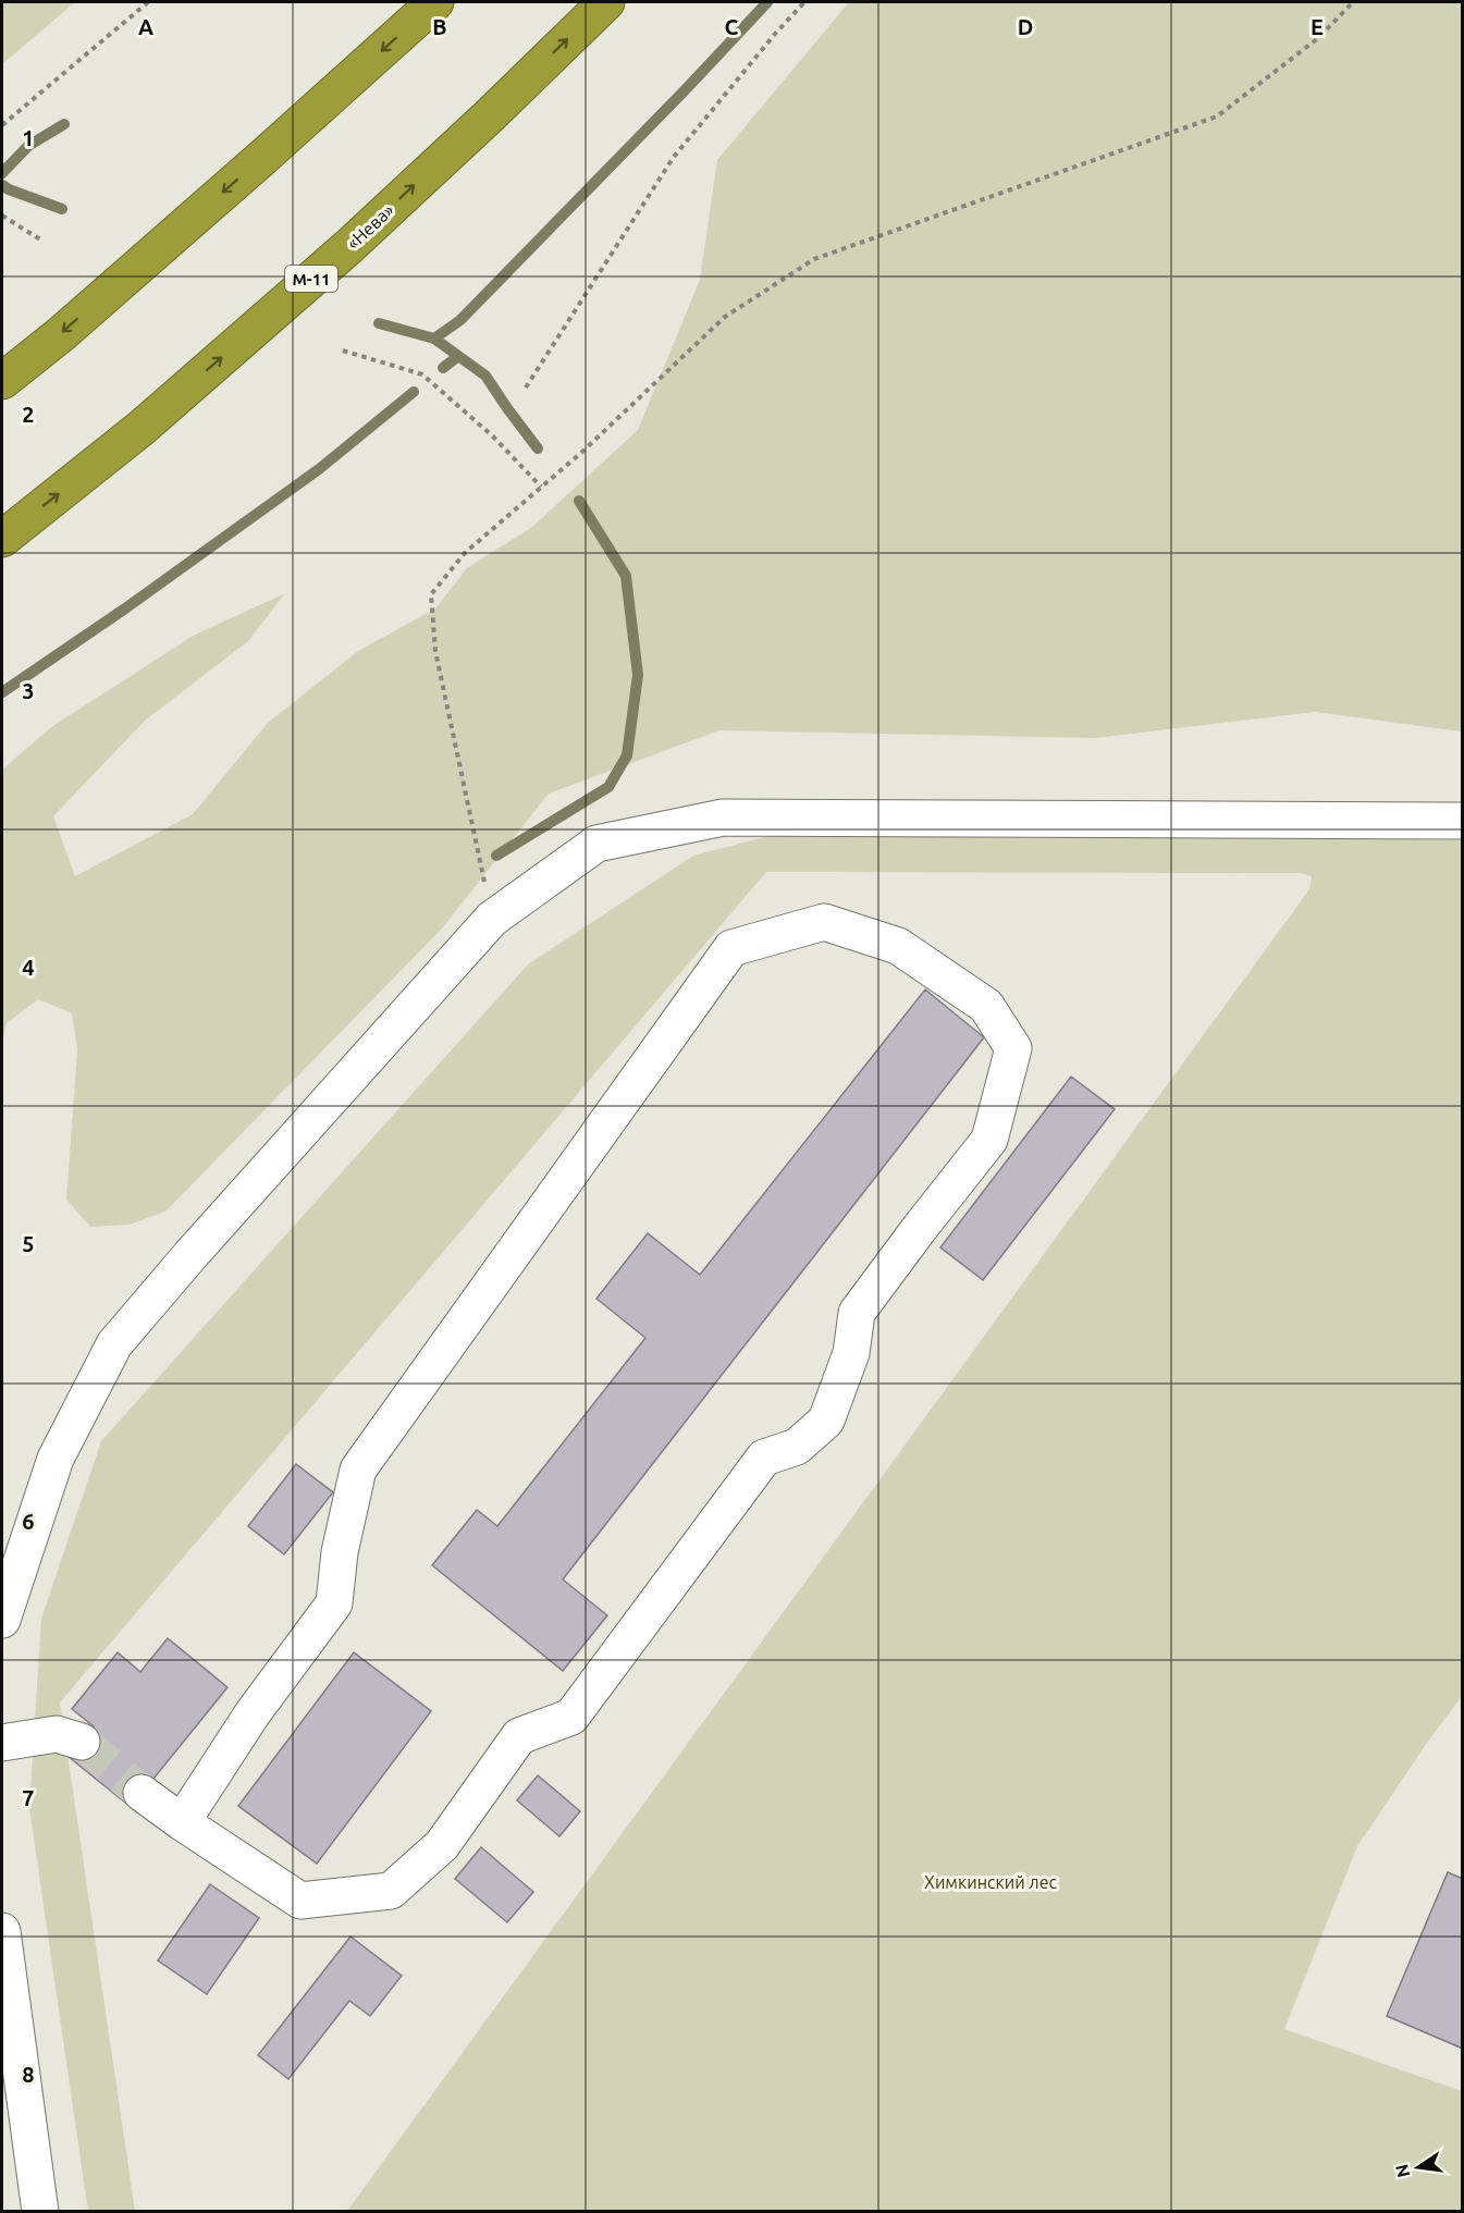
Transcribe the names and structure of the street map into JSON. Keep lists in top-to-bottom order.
{
  "streets": {
    "highway": ["«Нева»", "М-11"]
  },
  "parks": ["Химкинский лес"],
  "north": "left",
  "grid": {
    "columns": [
      "A",
      "B",
      "C",
      "D",
      "E"
    ],
    "rows": [
      "1",
      "2",
      "3",
      "4",
      "5",
      "6",
      "7",
      "8"
    ]
  }
}
